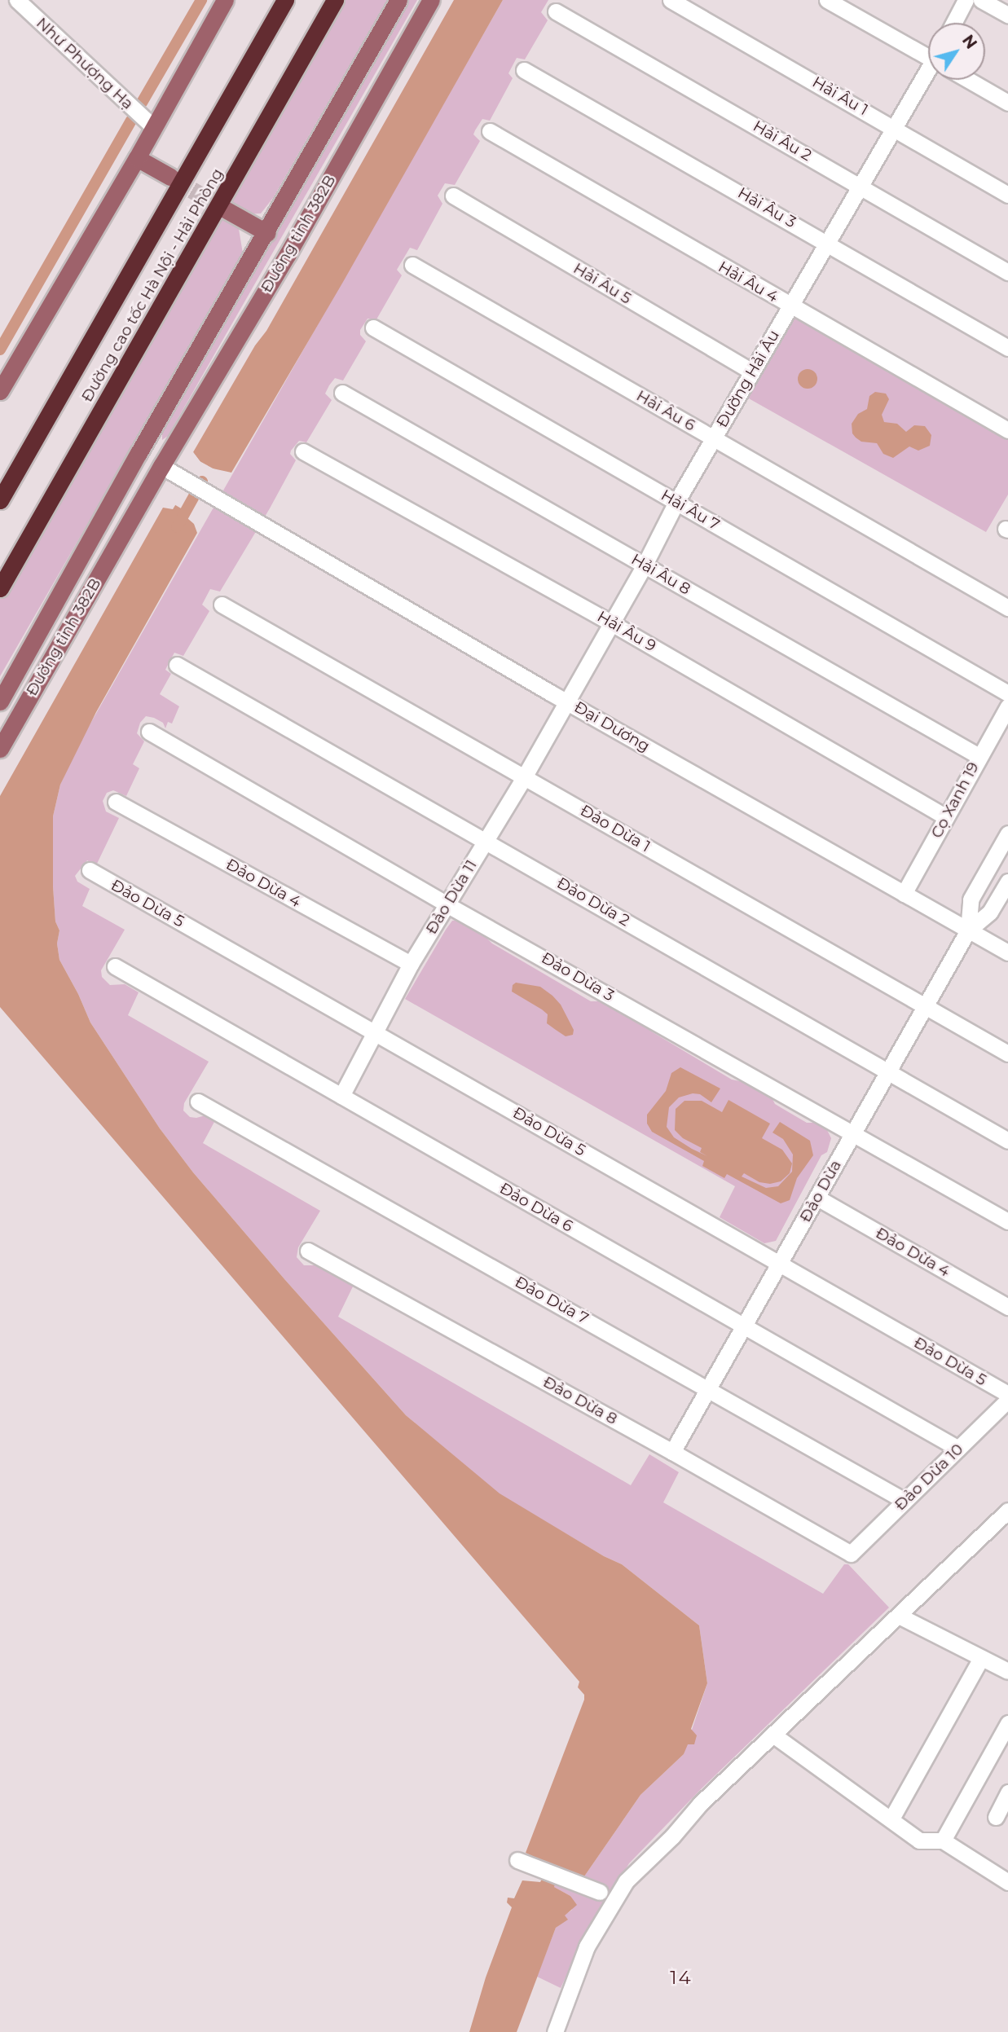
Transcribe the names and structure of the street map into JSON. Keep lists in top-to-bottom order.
{
  "streets": {
    "highway": ["Đường cao tốc Hà Nội - Hải Phòng"],
    "main road": ["Đường tỉnh 382B"],
    "street": [
      "Như Phượng Hạ",
      "Hải Âu 1",
      "Hải Âu 2",
      "Hải Âu 3",
      "Hải Âu 4",
      "Hải Âu 5",
      "Đường Hải Âu",
      "Hải Âu 6",
      "Hải Âu 7",
      "Hải Âu 8",
      "Hải Âu 9",
      "Đại Dương",
      "Cọ Xanh 19",
      "Đảo Dừa 1",
      "Đảo Dừa 4",
      "Đảo Dừa 11",
      "Đảo Dừa 2",
      "Đảo Dừa 5",
      "Đảo Dừa 3",
      "Đảo Dừa",
      "Đảo Dừa 6",
      "Đảo Dừa 7",
      "Đảo Dừa 8",
      "Đảo Dừa 10"
    ]
  },
  "crossings": [
    ["Hải Âu 1", "Đường Hải Âu"],
    ["Hải Âu 2", "Đường Hải Âu"],
    ["Hải Âu 3", "Đường Hải Âu"],
    ["Đường tỉnh 382B", "Đại Dương"],
    ["Hải Âu 4", "Đường Hải Âu"],
    ["Hải Âu 5", "Đường Hải Âu"],
    ["Đường Hải Âu", "Hải Âu 6"],
    ["Đường Hải Âu", "Hải Âu 7"],
    ["Đường Hải Âu", "Hải Âu 8"],
    ["Đường Hải Âu", "Hải Âu 9"],
    ["Đường Hải Âu", "Đại Dương"],
    ["Đường Hải Âu", "Đảo Dừa 11"],
    ["Hải Âu 8", "Cọ Xanh 19"],
    ["Hải Âu 9", "Cọ Xanh 19"],
    ["Đại Dương", "Cọ Xanh 19"],
    ["Đại Dương", "Đảo Dừa 11"],
    ["Đại Dương", "Đảo Dừa"],
    ["Đảo Dừa 1", "Đảo Dừa 11"],
    ["Đảo Dừa 1", "Đảo Dừa"],
    ["Đảo Dừa 4", "Đảo Dừa 11"],
    ["Đảo Dừa 4", "Đảo Dừa"],
    ["Đảo Dừa 11", "Đảo Dừa 2"],
    ["Đảo Dừa 11", "Đảo Dừa 5"],
    ["Đảo Dừa 11", "Đảo Dừa 3"],
    ["Đảo Dừa 11", "Đảo Dừa 6"],
    ["Đảo Dừa 2", "Đảo Dừa"],
    ["Đảo Dừa 5", "Đảo Dừa"],
    ["Đảo Dừa 3", "Đảo Dừa"],
    ["Đảo Dừa", "Đảo Dừa 6"],
    ["Đảo Dừa", "Đảo Dừa 7"],
    ["Đảo Dừa", "Đảo Dừa 8"],
    ["Đảo Dừa 6", "Đảo Dừa 10"],
    ["Đảo Dừa 7", "Đảo Dừa 10"],
    ["Đảo Dừa 8", "Đảo Dừa 10"]
  ],
  "districts": ["14"],
  "north": "top right"
}
